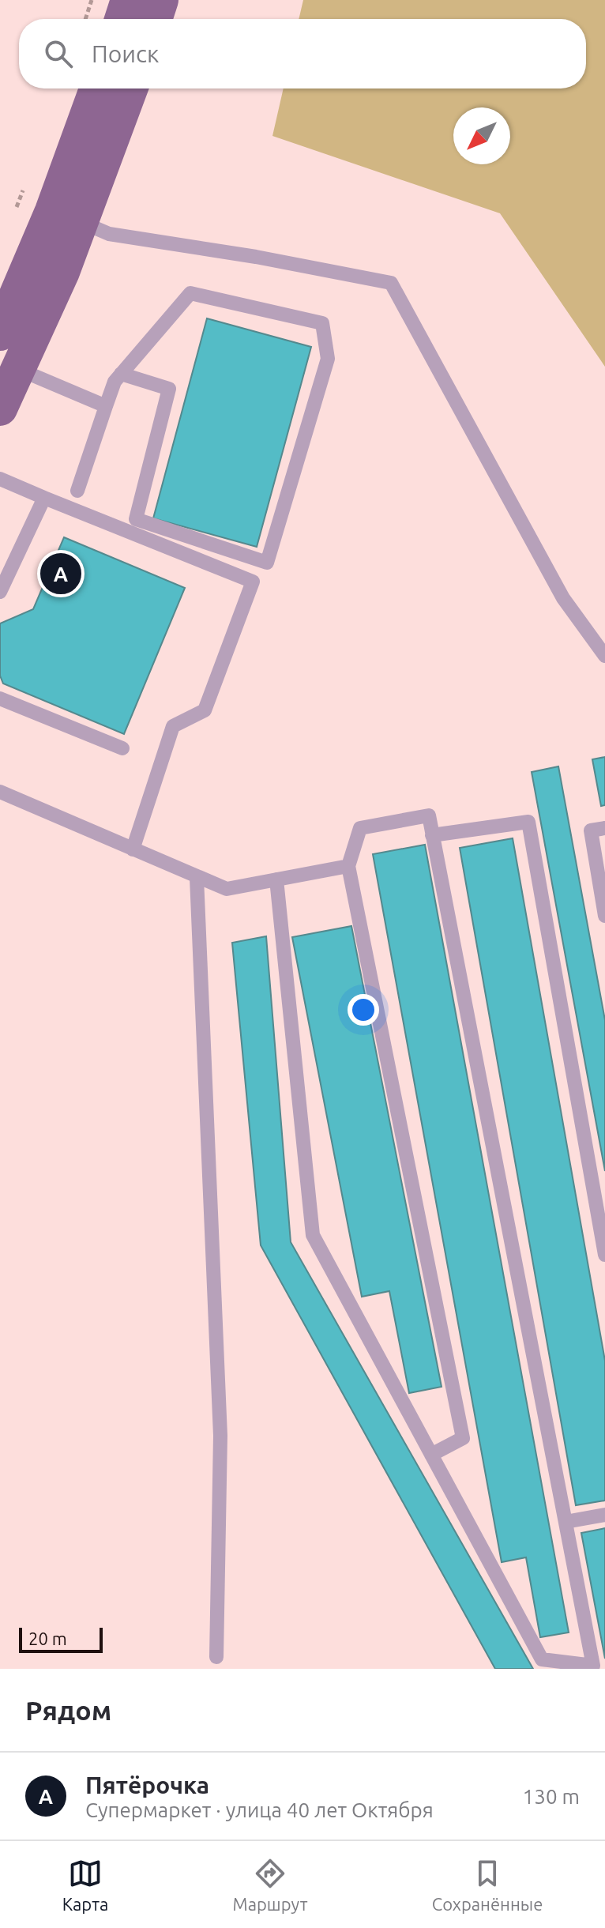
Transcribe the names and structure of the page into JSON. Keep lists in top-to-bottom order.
{
  "scale_bar": "20 m",
  "north": "bottom left",
  "page": {
    "search": "Поиск",
    "pins": "A",
    "scale": "20 m",
    "heading": "Рядом",
    "list": [
      {
        "mark": "A",
        "name": "Пятёрочка",
        "note": "Супермаркет · улица 40 лет Октября",
        "value": "130 m"
      }
    ],
    "nav": ["Карта", "Маршрут", "Сохранённые"]
  }
}
